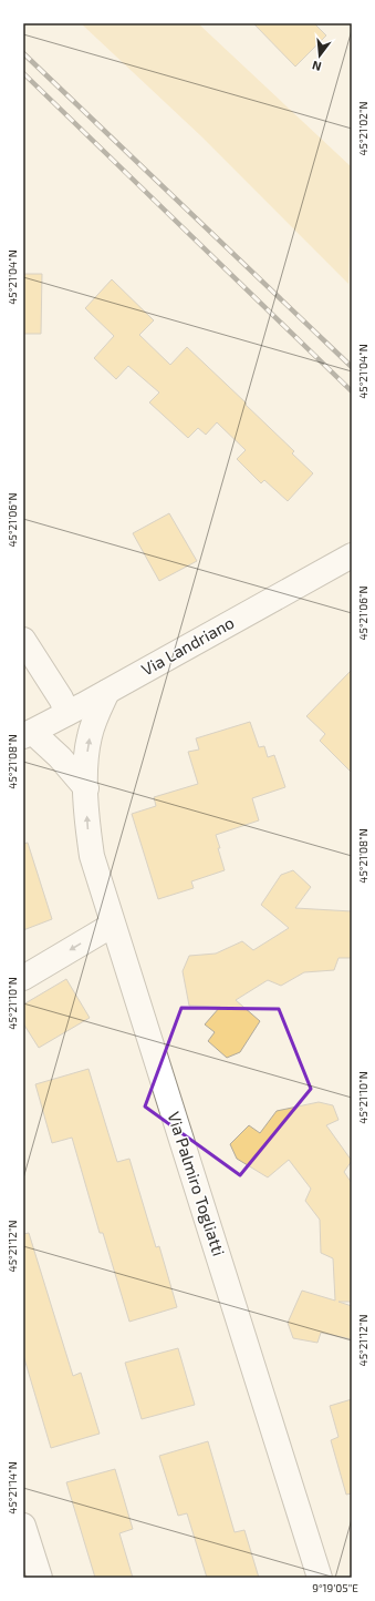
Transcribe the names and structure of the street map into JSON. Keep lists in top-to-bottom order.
{
  "streets": {
    "street": ["Via Landriano", "Via Palmiro Togliatti"]
  },
  "crossings": [
    ["Via Landriano", "Via Palmiro Togliatti"]
  ],
  "north": "bottom",
  "coordinates": [
    "45°21'02\"N",
    "45°21'04\"N",
    "45°21'06\"N",
    "45°21'08\"N",
    "45°21'10\"N",
    "45°21'12\"N",
    "45°21'14\"N",
    "9°19'05\"E"
  ]
}
